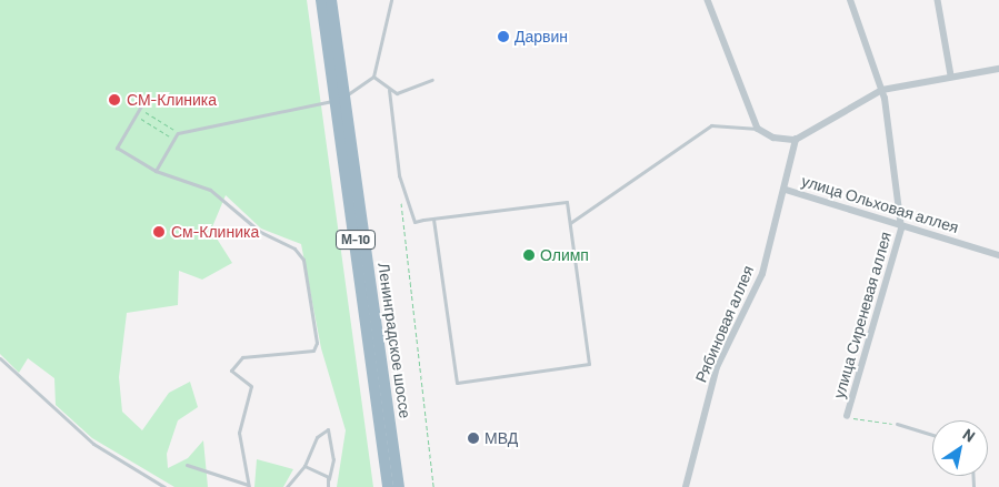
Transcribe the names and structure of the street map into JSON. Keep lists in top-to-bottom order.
{
  "streets": {
    "highway": ["М-10", "Ленинградское шоссе"],
    "street": ["улица Ольховая аллея", "улица Сиреневая аллея", "Рябиновая аллея"]
  },
  "crossings": [
    ["улица Ольховая аллея", "улица Сиреневая аллея"],
    ["улица Ольховая аллея", "Рябиновая аллея"]
  ],
  "places": [
    "Дарвин",
    "СМ-Клиника",
    "См-Клиника",
    "Олимп",
    "МВД"
  ],
  "north": "top right"
}
